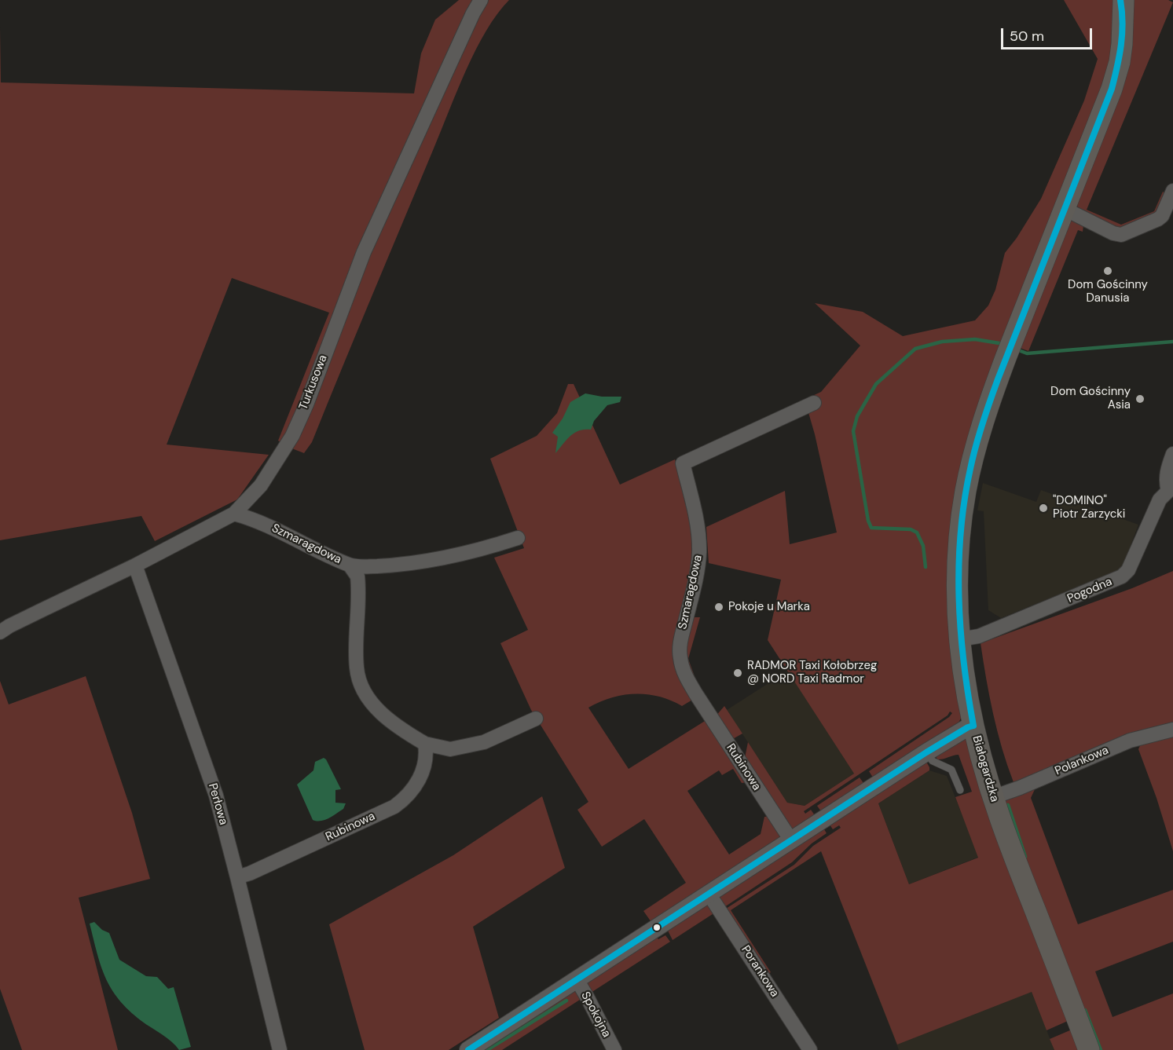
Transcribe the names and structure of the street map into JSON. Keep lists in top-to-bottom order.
{
  "streets": {
    "main road": ["Białogardzka"],
    "street": [
      "Turkusowa",
      "Szmaragdowa",
      "Pogodna",
      "Polankowa",
      "Rubinowa",
      "Perłowa",
      "Porankowa",
      "Spokojna"
    ]
  },
  "crossings": [
    ["Turkusowa", "Szmaragdowa"],
    ["Turkusowa", "Perłowa"],
    ["Szmaragdowa", "Rubinowa"],
    ["Pogodna", "Białogardzka"],
    ["Polankowa", "Białogardzka"],
    ["Rubinowa", "Perłowa"]
  ],
  "places": [
    "Dom Gościnny Danusia",
    "Dom Gościnny Asia",
    "\"DOMINO\" Piotr Zarzycki",
    "Pokoje u Marka",
    "RADMOR Taxi Kołobrzeg @ NORD Taxi Radmor"
  ],
  "scale_bar": "50 m"
}
